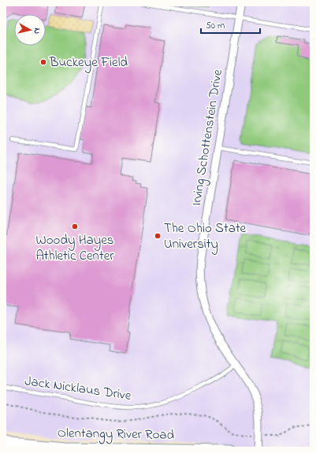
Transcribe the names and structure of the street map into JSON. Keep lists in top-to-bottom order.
{
  "streets": {
    "main road": ["Olentangy River Road"],
    "street": ["Irving Schottenstein Drive"],
    "lane": ["Jack Nicklaus Drive"]
  },
  "crossings": [
    ["Irving Schottenstein Drive", "Jack Nicklaus Drive"]
  ],
  "places": ["Buckeye Field", "Woody Hayes Athletic Center", "The Ohio State University"],
  "scale_bar": "50 m",
  "north": "right"
}
